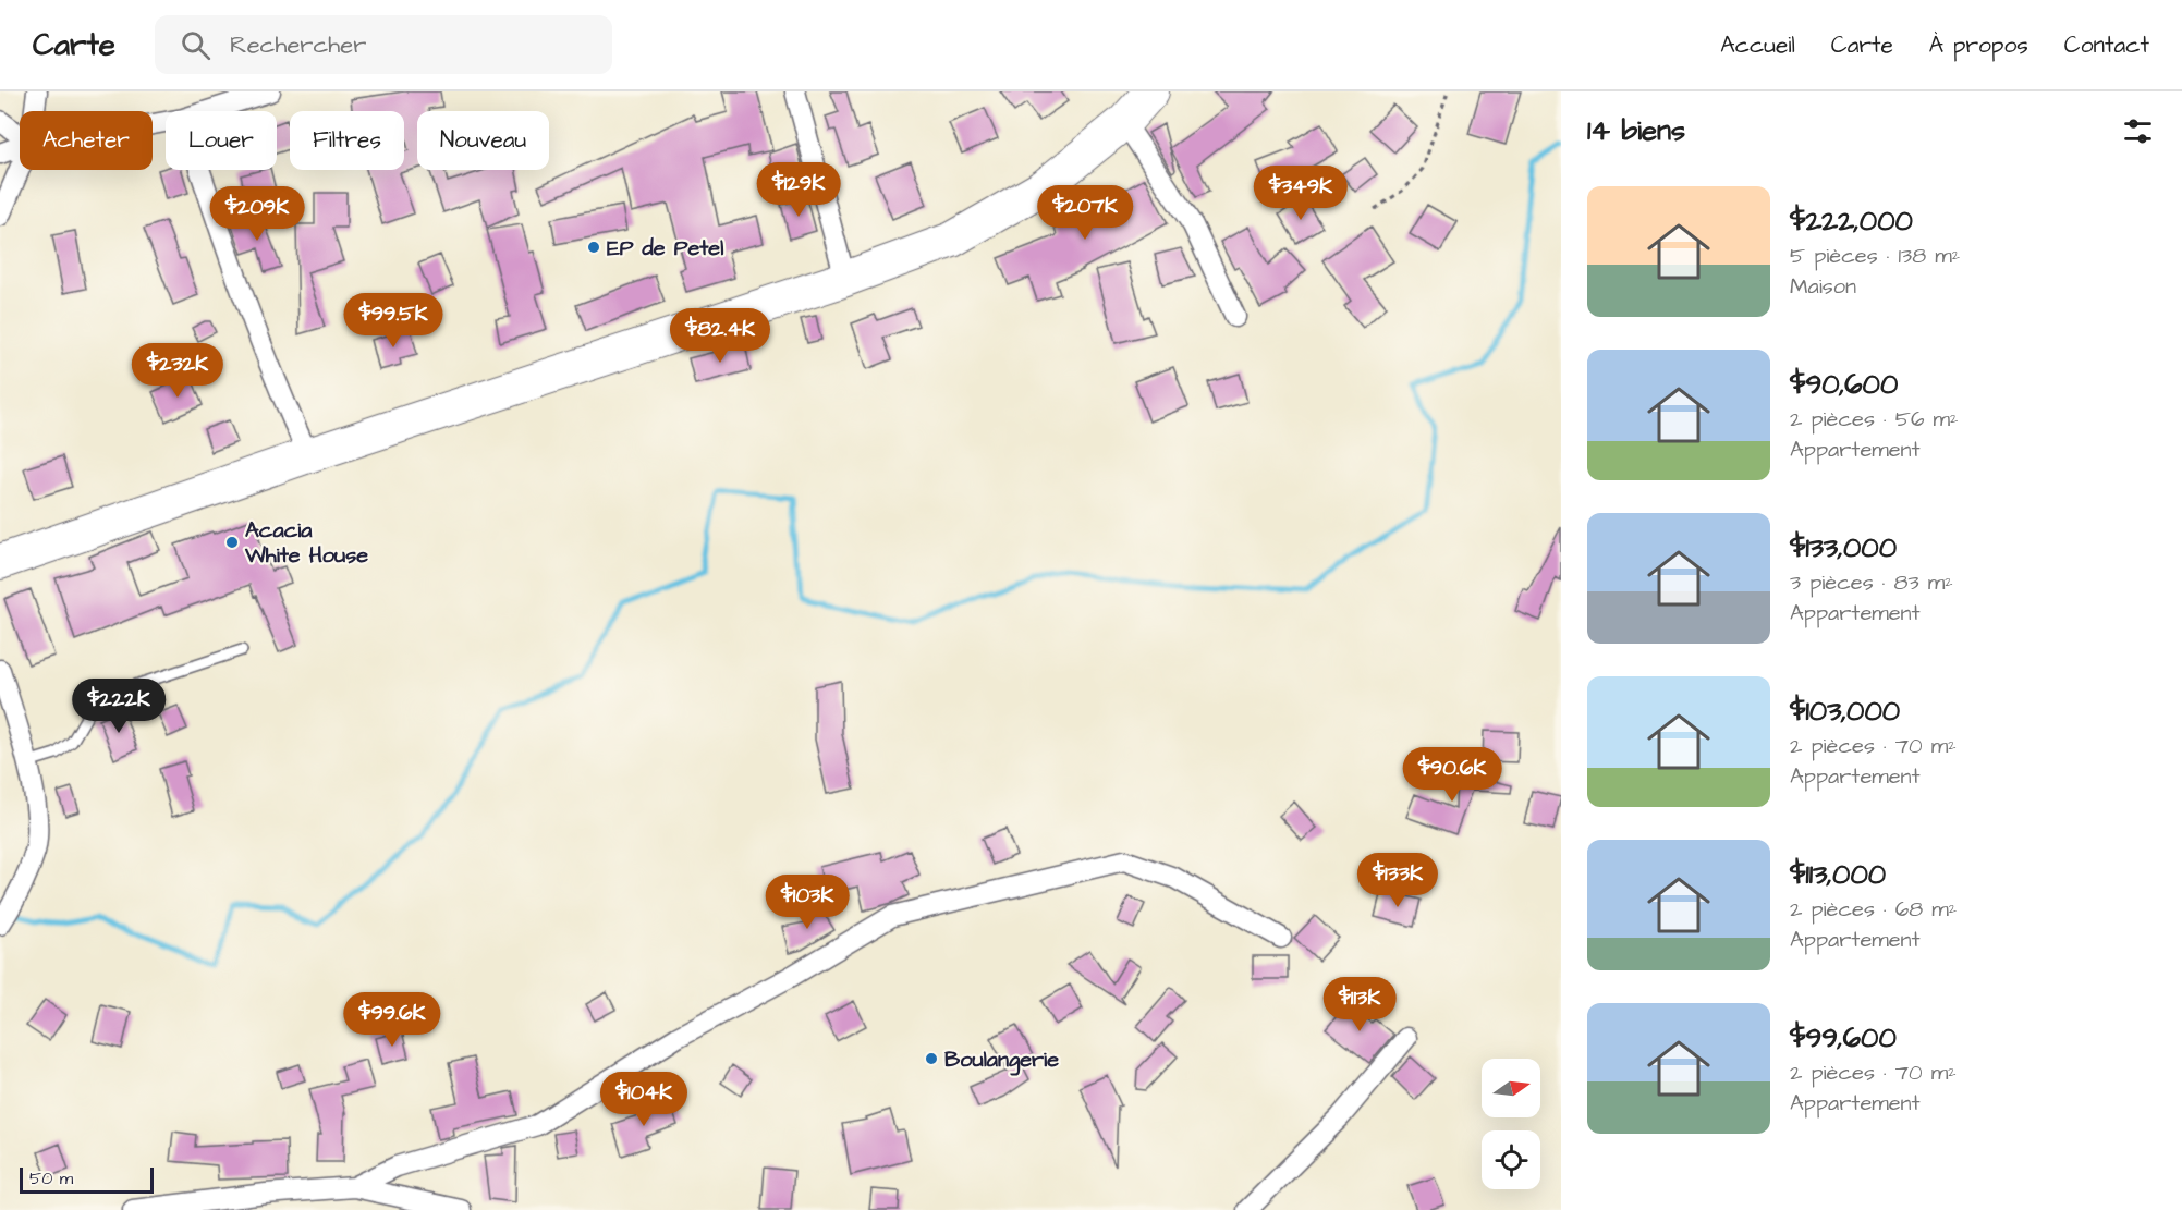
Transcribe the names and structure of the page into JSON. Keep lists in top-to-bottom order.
{
  "places": ["EP de Petel", "Acacia White House", "Boulangerie"],
  "scale_bar": "50 m",
  "north": "right",
  "page": {
    "header": "Carte",
    "search": "Rechercher",
    "nav": [
      "Accueil",
      "Carte",
      "À propos",
      "Contact"
    ],
    "heading": "14 biens",
    "chip": [
      "Acheter",
      "Louer",
      "Filtres",
      "Nouveau"
    ],
    "price": [
      "$129K",
      "$349K",
      "$207K",
      "$209K",
      "$99.5K",
      "$82.4K",
      "$232K",
      "$222K",
      "$90.6K",
      "$133K",
      "$103K",
      "$113K",
      "$99.6K",
      "$104K"
    ],
    "list": [
      {
        "name": "$222,000",
        "note": "5 pièces · 138 m² · Maison"
      },
      {
        "name": "$90,600",
        "note": "2 pièces · 56 m² · Appartement"
      },
      {
        "name": "$133,000",
        "note": "3 pièces · 83 m² · Appartement"
      },
      {
        "name": "$103,000",
        "note": "2 pièces · 70 m² · Appartement"
      },
      {
        "name": "$113,000",
        "note": "2 pièces · 68 m² · Appartement"
      },
      {
        "name": "$99,600",
        "note": "2 pièces · 70 m² · Appartement"
      }
    ],
    "scale": "50 m"
  }
}
